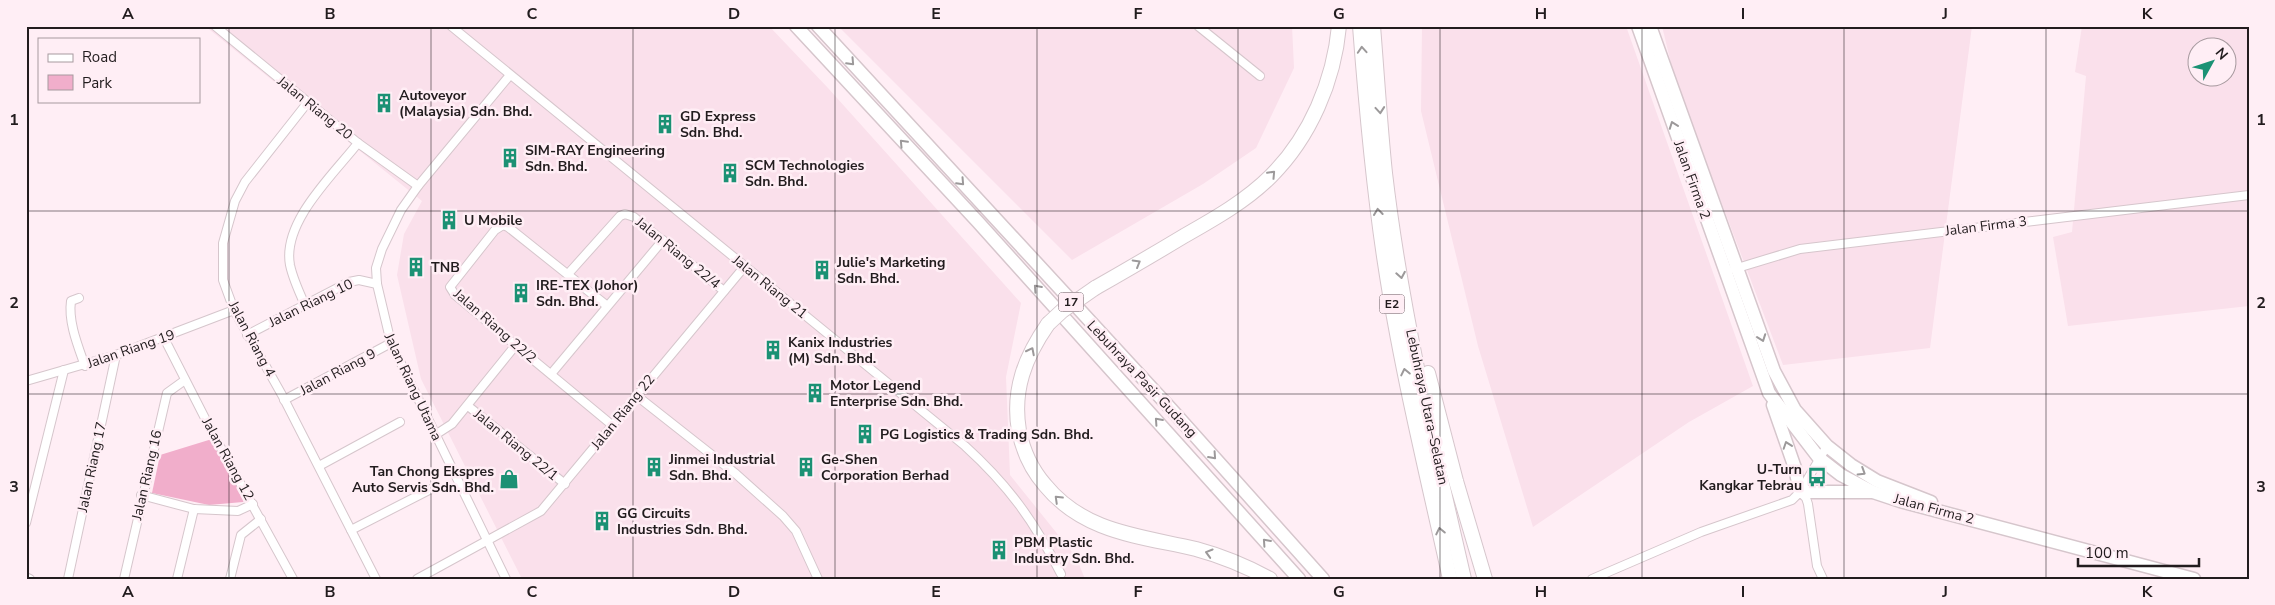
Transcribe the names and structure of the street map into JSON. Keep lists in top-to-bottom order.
{
  "streets": {
    "highway": ["E2", "Lebuhraya Utara–Selatan"],
    "main road": ["Jalan Firma 2", "17", "Lebuhraya Pasir Gudang"],
    "street": [
      "Jalan Riang 20",
      "Jalan Firma 3",
      "Jalan Riang 22/4",
      "Jalan Riang 21",
      "Jalan Riang 10",
      "Jalan Riang 22/2",
      "Jalan Riang 4",
      "Jalan Riang 19",
      "Jalan Riang 9",
      "Jalan Riang Utama",
      "Jalan Riang 22",
      "Jalan Riang 22/1",
      "Jalan Riang 12",
      "Jalan Riang 17",
      "Jalan Riang 16"
    ]
  },
  "crossings": [
    ["Jalan Riang 20", "Jalan Riang 4"],
    ["Jalan Riang 20", "Jalan Riang Utama"],
    ["Jalan Firma 2", "Jalan Firma 3"],
    ["Jalan Riang 22/4", "Jalan Riang 22/2"],
    ["Jalan Riang 22/4", "Jalan Riang 22"],
    ["Jalan Riang 21", "Jalan Riang Utama"],
    ["Jalan Riang 21", "Jalan Riang 22"],
    ["Jalan Riang 10", "Jalan Riang 4"],
    ["Jalan Riang 10", "Jalan Riang Utama"],
    ["Jalan Riang 22/2", "Jalan Riang 22"],
    ["Jalan Riang 22/2", "Jalan Riang 22/1"],
    ["Jalan Riang 4", "Jalan Riang 19"],
    ["Jalan Riang 4", "Jalan Riang 9"],
    ["Jalan Riang 19", "Jalan Riang 12"],
    ["Jalan Riang 19", "Jalan Riang 17"],
    ["Jalan Riang 9", "Jalan Riang Utama"],
    ["Jalan Riang Utama", "Jalan Riang 22"],
    ["Jalan Riang Utama", "Jalan Riang 22/1"],
    ["Jalan Riang 22", "Jalan Riang 22/1"],
    ["Jalan Riang 12", "Jalan Riang 16"]
  ],
  "places": {
    "building": [
      "Autoveyor (Malaysia) Sdn. Bhd.",
      "GD Express Sdn. Bhd.",
      "SIM-RAY Engineering Sdn. Bhd.",
      "SCM Technologies Sdn. Bhd.",
      "U Mobile",
      "TNB",
      "Julie's Marketing Sdn. Bhd.",
      "IRE-TEX (Johor) Sdn. Bhd.",
      "Kanix Industries (M) Sdn. Bhd.",
      "Motor Legend Enterprise Sdn. Bhd.",
      "PG Logistics & Trading Sdn. Bhd.",
      "Jinmei Industrial Sdn. Bhd.",
      "Ge-Shen Corporation Berhad",
      "GG Circuits Industries Sdn. Bhd.",
      "PBM Plastic Industry Sdn. Bhd."
    ],
    "bus stop": ["U-Turn Kangkar Tebrau"],
    "shop": ["Tan Chong Ekspres Auto Servis Sdn. Bhd."]
  },
  "legend": ["Road", "Park"],
  "scale_bar": "100 m",
  "north": "top right",
  "grid": {
    "columns": [
      "A",
      "B",
      "C",
      "D",
      "E",
      "F",
      "G",
      "H",
      "I",
      "J",
      "K"
    ],
    "rows": ["1", "2", "3"]
  }
}
